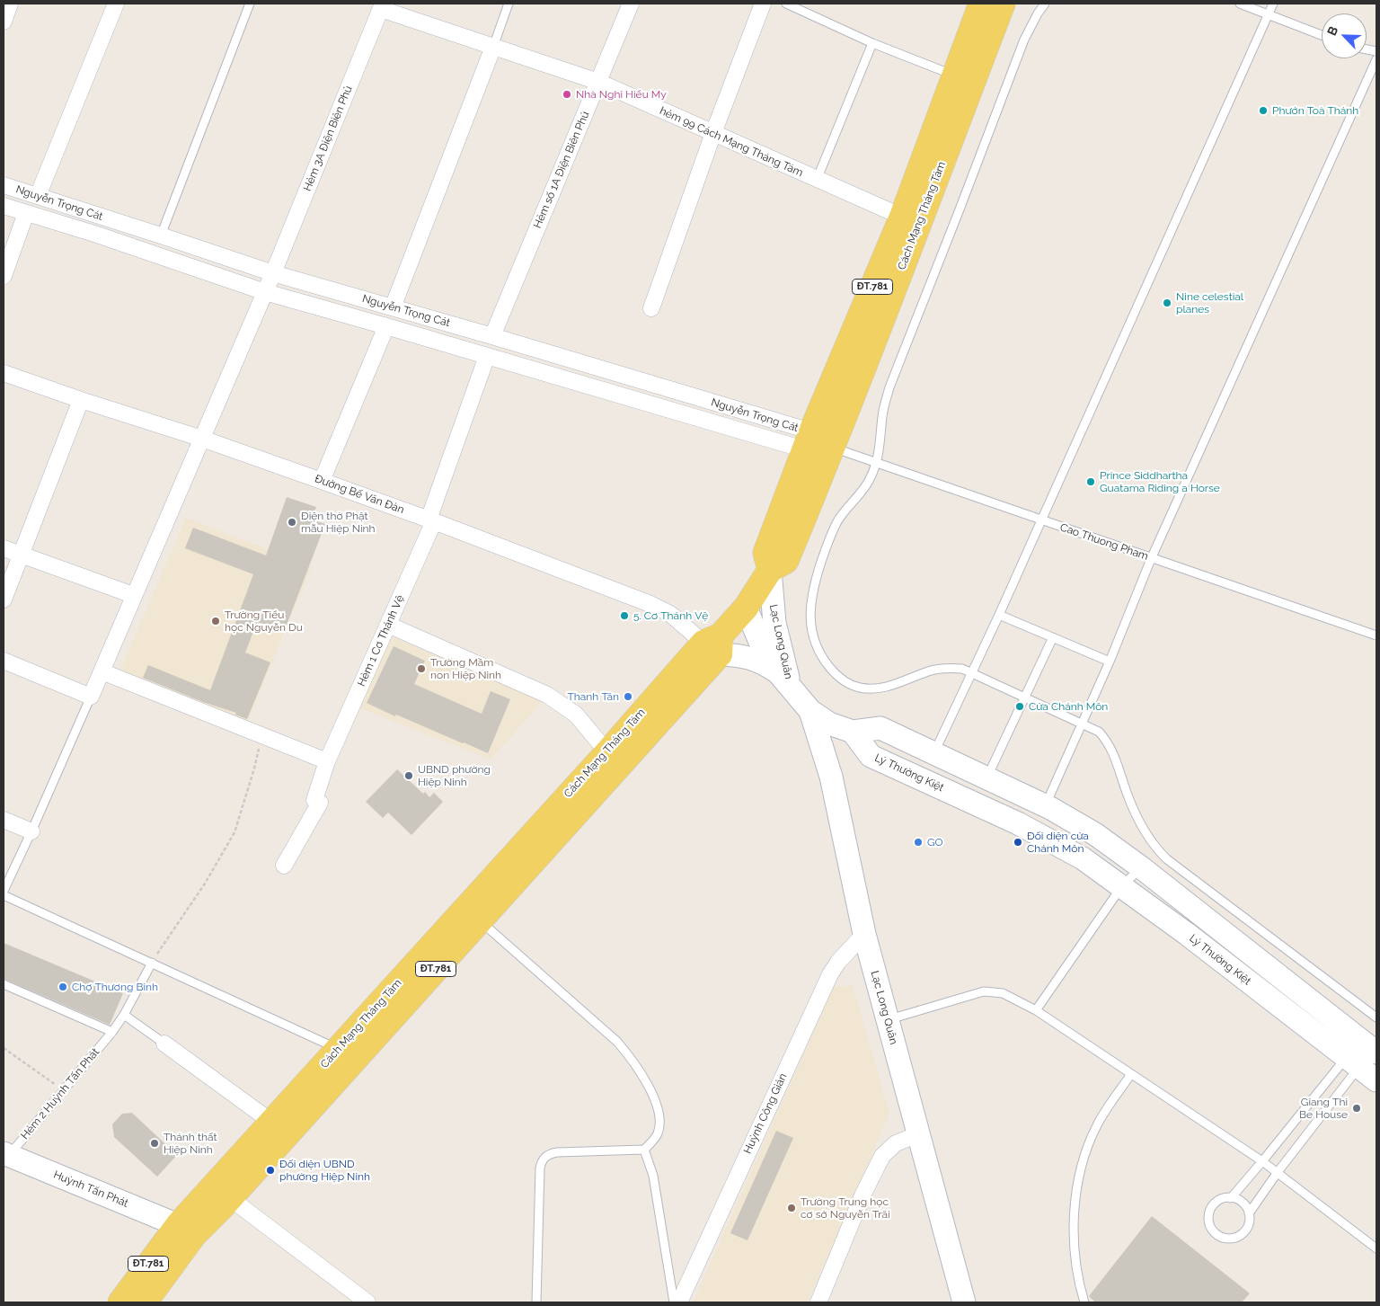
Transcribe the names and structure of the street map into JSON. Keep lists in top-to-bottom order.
{
  "streets": {
    "main road": [
      "Cách Mạng Tháng Tám",
      "ĐT.781",
      "Lạc Long Quân",
      "Lý Thường Kiệt",
      "Huỳnh Tấn Phát"
    ],
    "street": [
      "Hẻm 3A Điện Biên Phủ",
      "hẻm 99 Cách Mạng Tháng Tám",
      "Hẻm số 1A Điện Biên Phủ",
      "Nguyễn Trọng Cát",
      "Đường Bế Văn Đàn",
      "Hẻm 1 Cơ Thánh Vệ",
      "Huỳnh Công Giản"
    ],
    "lane": ["Cao Thuong Pham", "Hẻm 2 Huỳnh Tấn Phát"]
  },
  "crossings": [
    ["Hẻm 3A Điện Biên Phủ", "hẻm 99 Cách Mạng Tháng Tám"],
    ["Hẻm 3A Điện Biên Phủ", "Nguyễn Trọng Cát"],
    ["Hẻm 3A Điện Biên Phủ", "Đường Bế Văn Đàn"],
    ["hẻm 99 Cách Mạng Tháng Tám", "Hẻm số 1A Điện Biên Phủ"],
    ["hẻm 99 Cách Mạng Tháng Tám", "Cách Mạng Tháng Tám"],
    ["Hẻm số 1A Điện Biên Phủ", "Nguyễn Trọng Cát"],
    ["Nguyễn Trọng Cát", "Cách Mạng Tháng Tám"],
    ["Cách Mạng Tháng Tám", "Đường Bế Văn Đàn"],
    ["Cách Mạng Tháng Tám", "Cao Thuong Pham"],
    ["Cách Mạng Tháng Tám", "Lạc Long Quân"],
    ["Cách Mạng Tháng Tám", "Huỳnh Tấn Phát"],
    ["Đường Bế Văn Đàn", "Hẻm 1 Cơ Thánh Vệ"],
    ["Lạc Long Quân", "Lý Thường Kiệt"],
    ["Lạc Long Quân", "Huỳnh Công Giản"],
    ["Hẻm 2 Huỳnh Tấn Phát", "Huỳnh Tấn Phát"]
  ],
  "places": [
    "Nhà Nghỉ Hiểu My",
    "Phướn Toà Thánh",
    "Nine celestial planes",
    "Prince Siddhartha Guatama Riding a Horse",
    "Điện thờ Phật mẫu Hiệp Ninh",
    "5. Cơ Thánh Vệ",
    "Trường Tiểu học Nguyễn Du",
    "Trường Mầm non Hiệp Ninh",
    "Thanh Tân",
    "Cửa Chánh Môn",
    "UBND phường Hiệp Ninh",
    "GO",
    "Đối diện cửa Chánh Môn",
    "Chợ Thương Binh",
    "Giang Thi Be House",
    "Thánh thất Hiệp Ninh",
    "Đối diện UBND phường Hiệp Ninh",
    "Trường Trung học cơ sở Nguyễn Trãi"
  ],
  "north": "top left"
}
